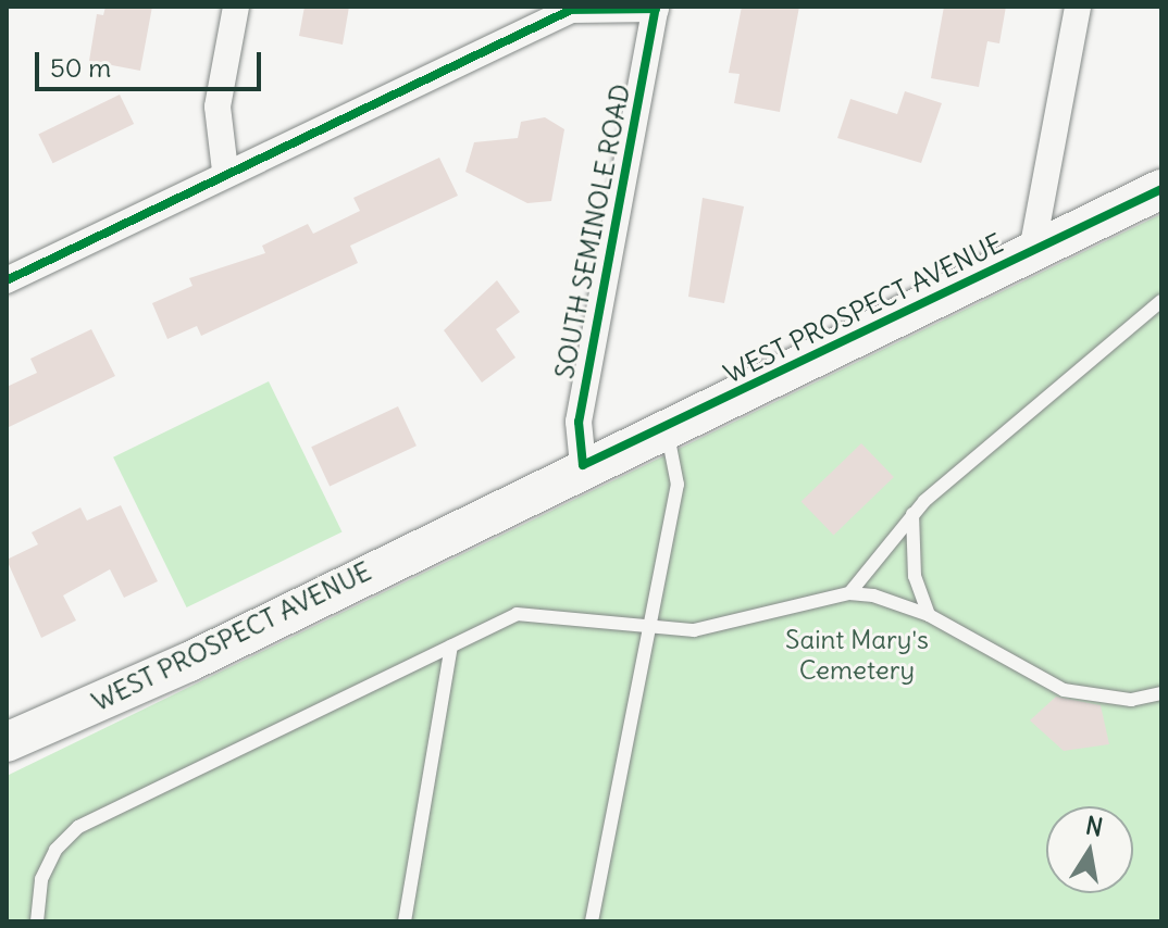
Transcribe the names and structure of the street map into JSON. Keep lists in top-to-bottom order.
{
  "streets": {
    "main road": ["WEST PROSPECT AVENUE"],
    "street": ["SOUTH SEMINOLE ROAD"]
  },
  "crossings": [
    ["SOUTH SEMINOLE ROAD", "WEST PROSPECT AVENUE"]
  ],
  "parks": ["Saint Mary's Cemetery"],
  "scale_bar": "50 m",
  "north": "top"
}
